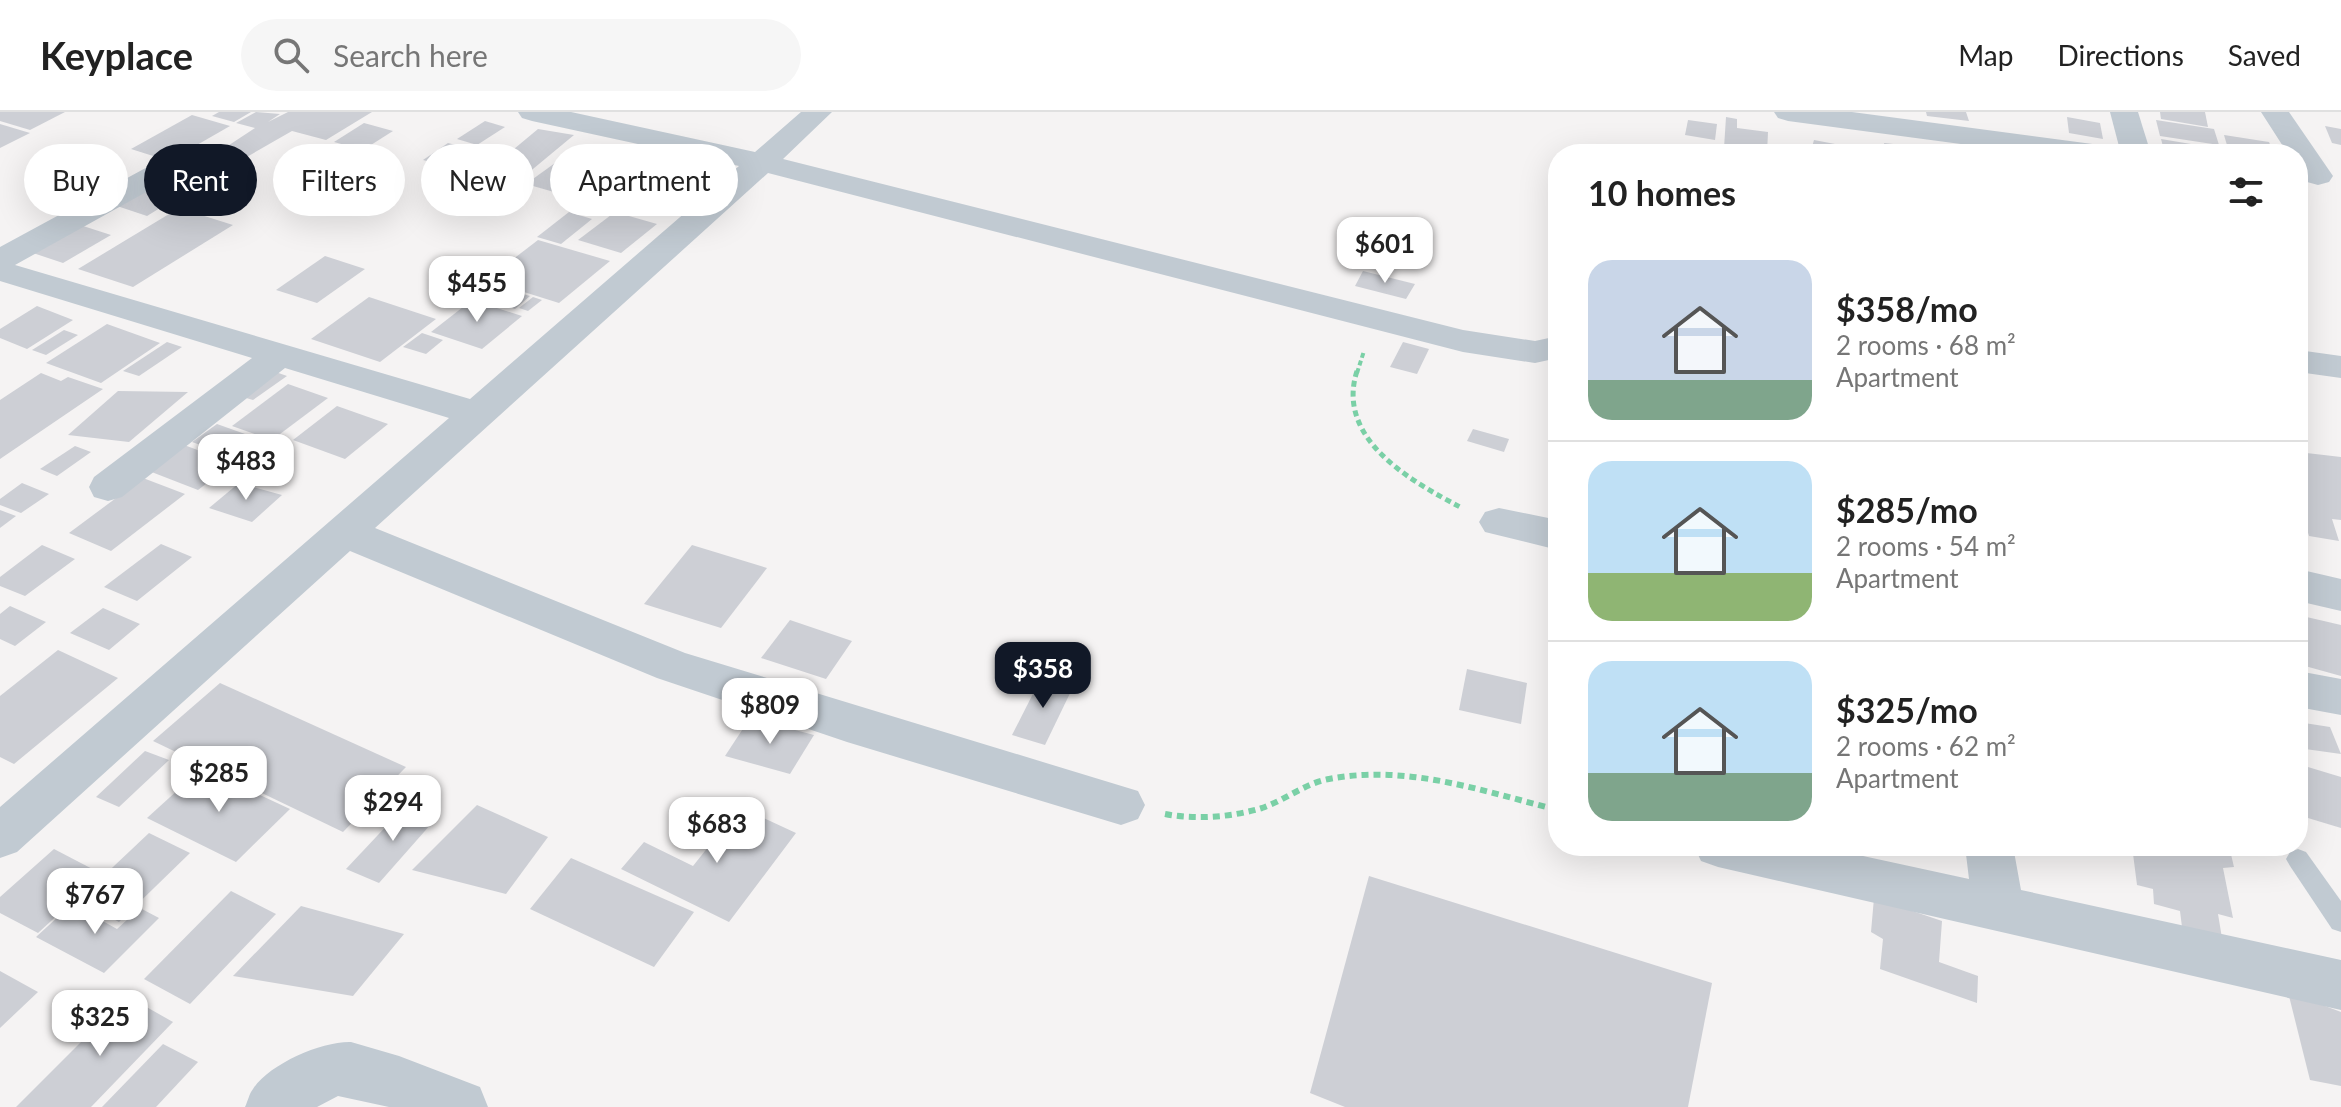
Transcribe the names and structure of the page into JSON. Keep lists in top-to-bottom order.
{
  "page": {
    "header": "Keyplace",
    "search": "Search here",
    "nav": ["Map", "Directions", "Saved"],
    "chip": [
      "Buy",
      "Rent",
      "Filters",
      "New",
      "Apartment"
    ],
    "heading": "10 homes",
    "price": [
      "$601",
      "$455",
      "$483",
      "$358",
      "$809",
      "$285",
      "$294",
      "$683",
      "$767",
      "$325"
    ],
    "list": [
      {
        "name": "$358/mo",
        "note": "2 rooms · 68 m² · Apartment"
      },
      {
        "name": "$285/mo",
        "note": "2 rooms · 54 m² · Apartment"
      },
      {
        "name": "$325/mo",
        "note": "2 rooms · 62 m² · Apartment"
      }
    ]
  }
}
